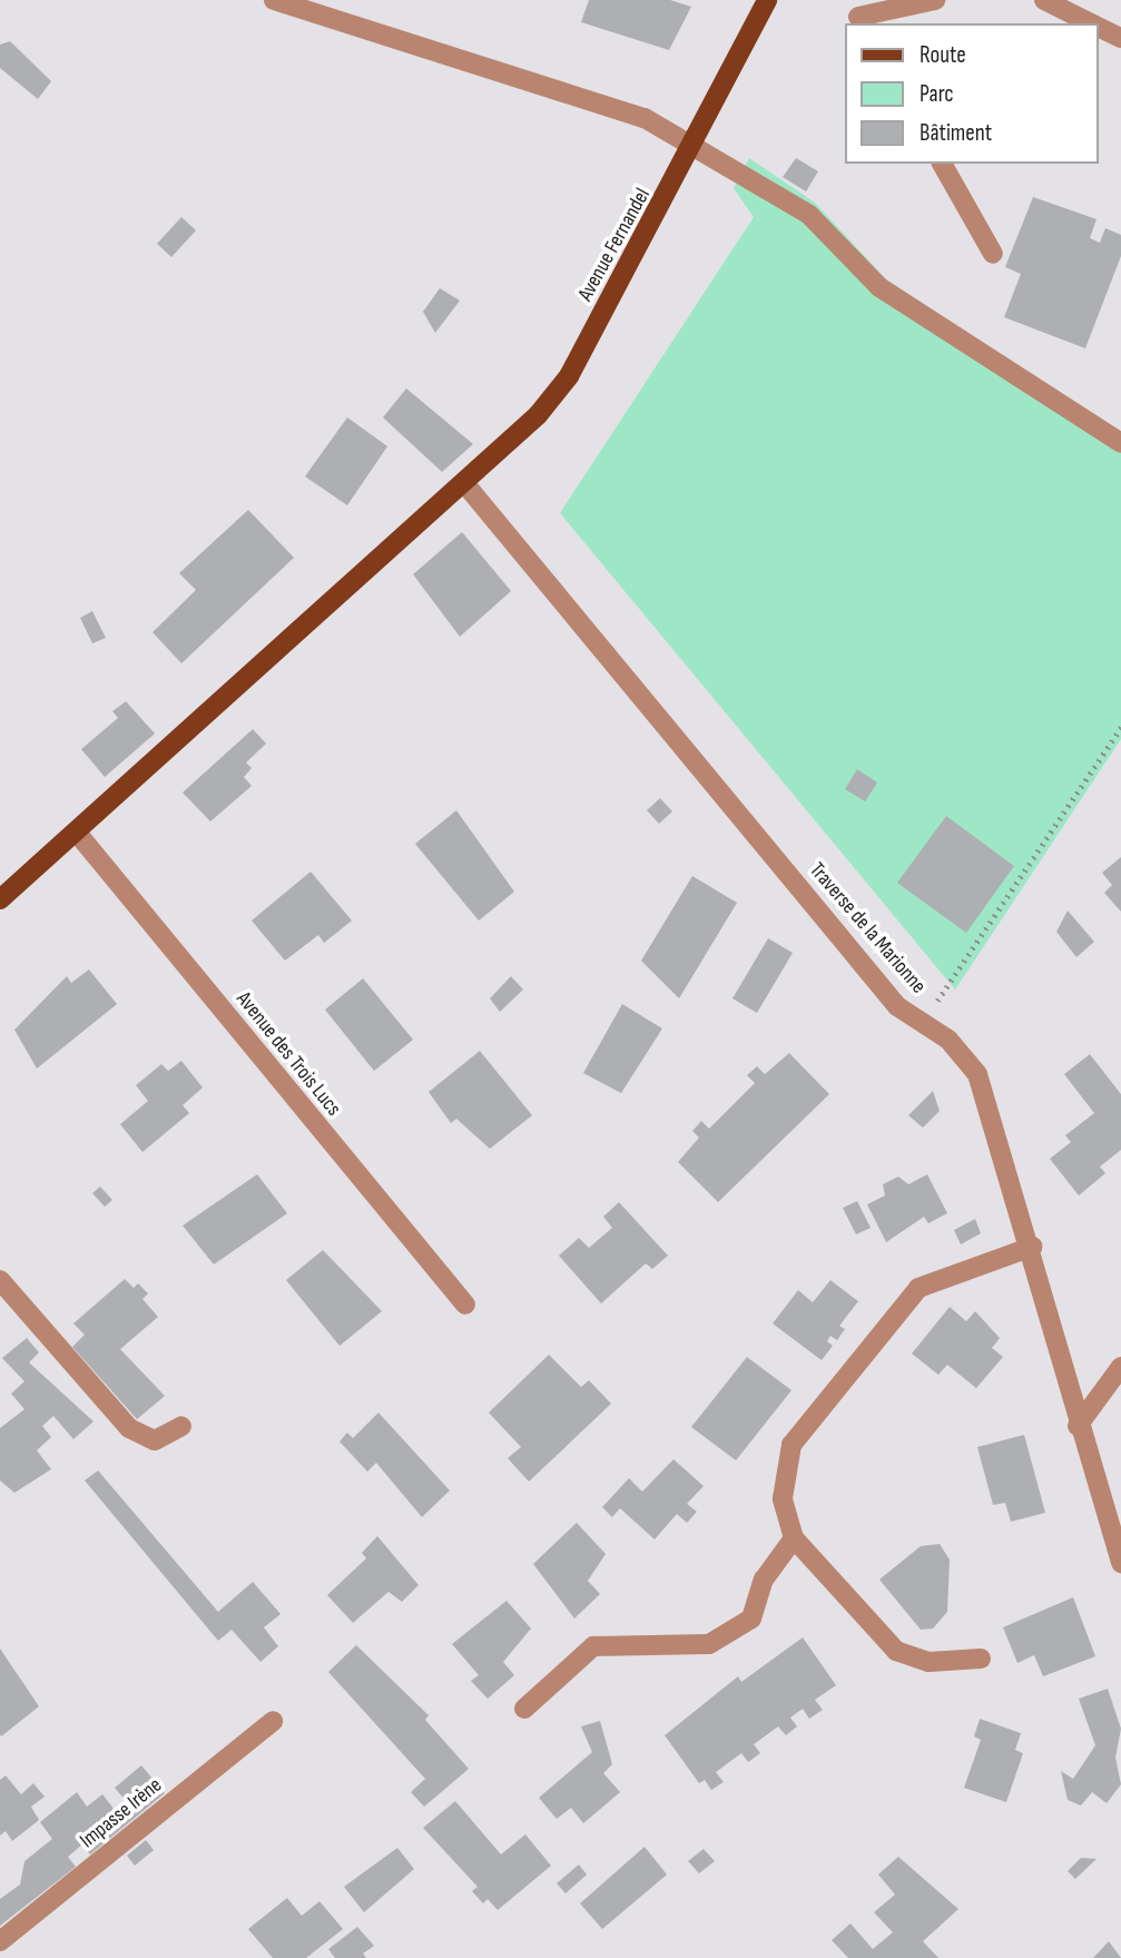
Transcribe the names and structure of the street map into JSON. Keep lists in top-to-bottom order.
{
  "streets": {
    "main road": ["Avenue Fernandel"],
    "street": ["Traverse de la Marionne", "Avenue des Trois Lucs", "Impasse Irène"]
  },
  "crossings": [
    ["Avenue Fernandel", "Traverse de la Marionne"]
  ],
  "legend": ["Route", "Parc", "Bâtiment"]
}
